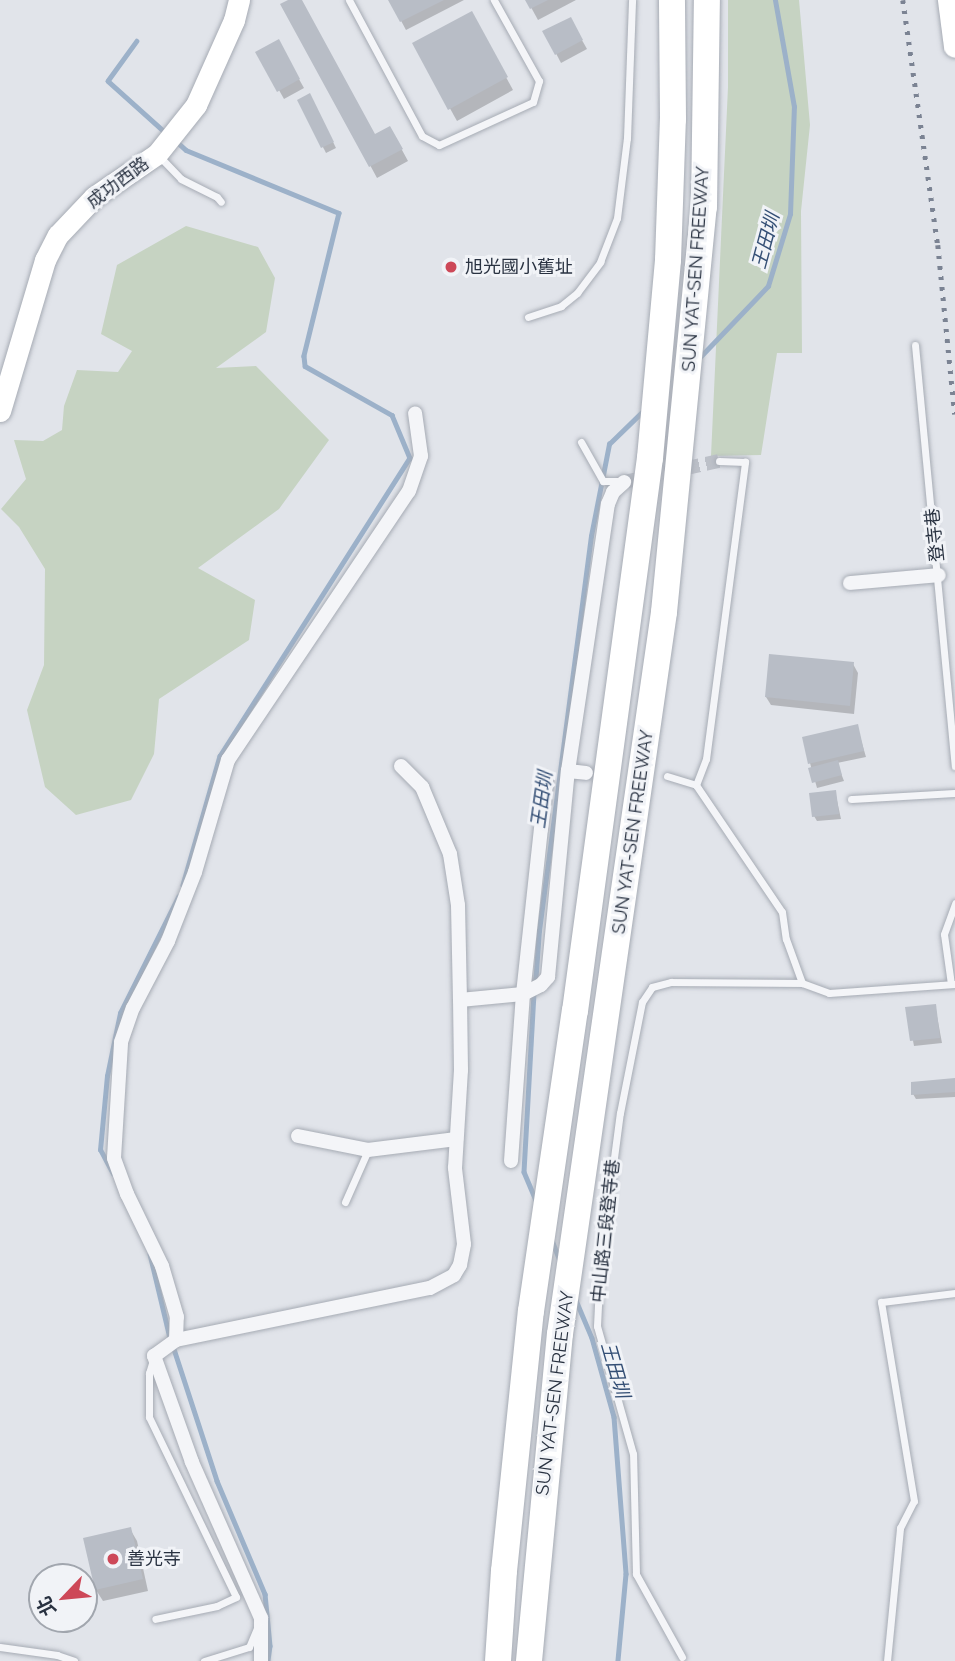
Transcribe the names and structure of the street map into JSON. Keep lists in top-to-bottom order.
{
  "streets": {
    "highway": ["SUN YAT-SEN FREEWAY"],
    "street": ["成功西路"],
    "lane": ["登寺巷", "中山路三段登寺巷"]
  },
  "water": ["王田圳"],
  "places": ["旭光國小舊址", "善光寺"],
  "north": "bottom left"
}
